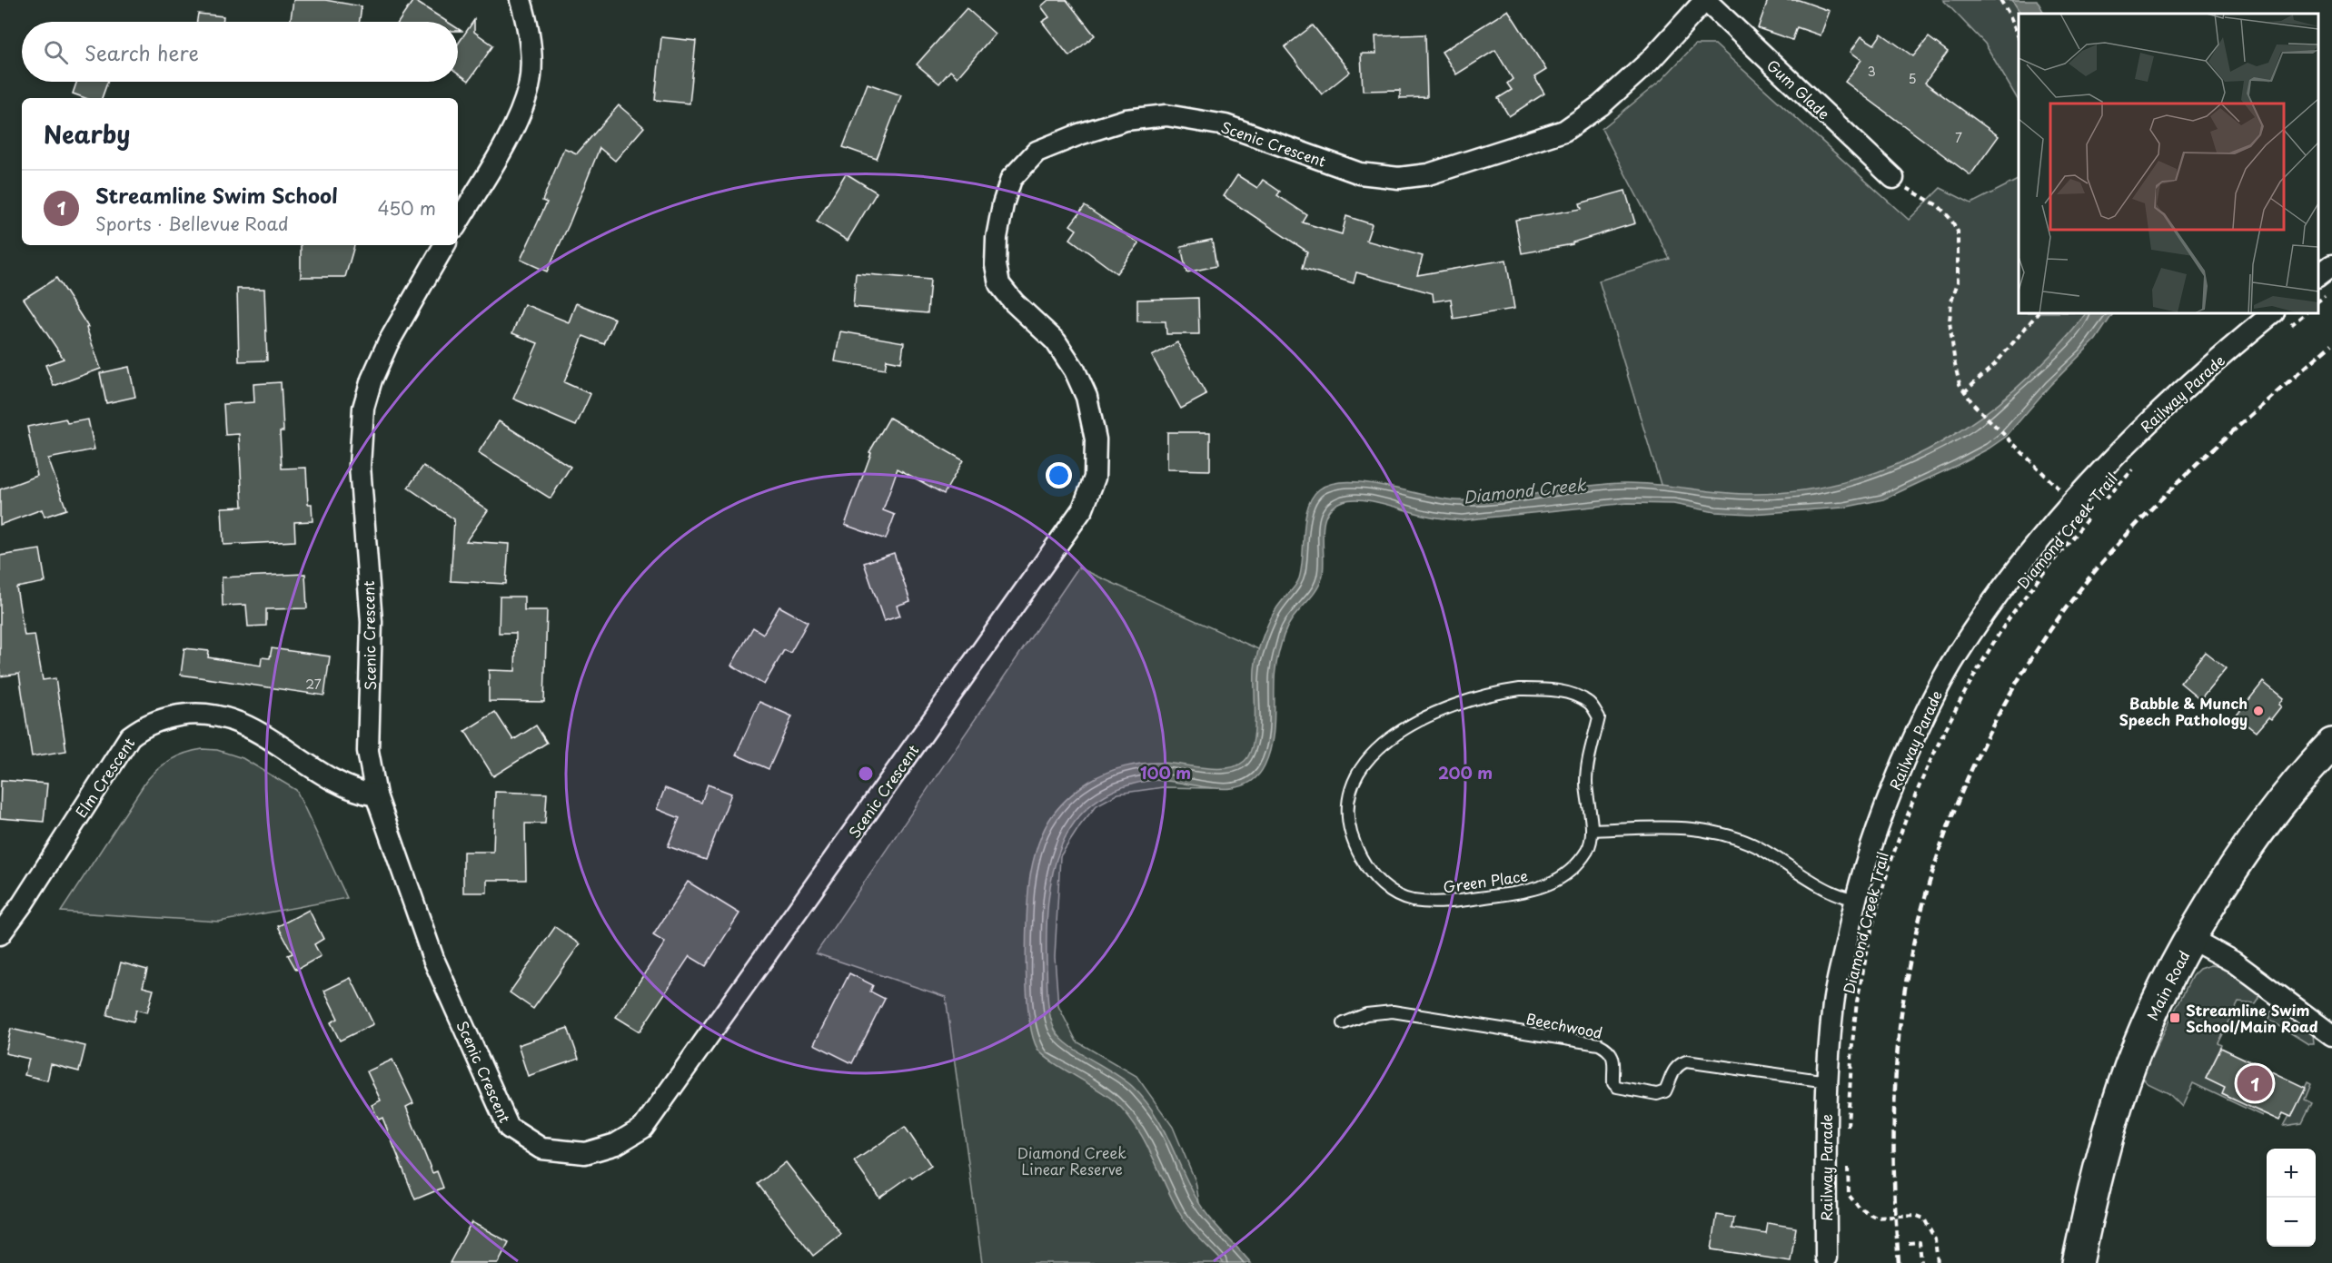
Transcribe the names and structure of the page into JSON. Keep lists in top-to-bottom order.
{
  "streets": {
    "main road": ["Main Road"],
    "street": [
      "Gum Glade",
      "Scenic Crescent",
      "Railway Parade",
      "Elm Crescent"
    ],
    "lane": ["Green Place", "Beechwood"],
    "path": ["Diamond Creek Trail"]
  },
  "crossings": [
    ["Gum Glade", "Scenic Crescent"],
    ["Scenic Crescent", "Elm Crescent"],
    ["Railway Parade", "Beechwood"]
  ],
  "water": ["Diamond Creek"],
  "parks": ["Diamond Creek Linear Reserve"],
  "places": {
    "other": ["Babble & Munch Speech Pathology"],
    "transit": ["Streamline Swim School/Main Road"]
  },
  "house_numbers": [
    "3",
    "5",
    "7",
    "27"
  ],
  "page": {
    "search": "Search here",
    "heading": "Nearby",
    "list": [
      {
        "mark": "1",
        "name": "Streamline Swim School",
        "note": "Sports · Bellevue Road",
        "value": "450 m"
      }
    ],
    "pins": "1",
    "map_buttons": ["+", "−"]
  },
  "rings": ["100 m", "200 m"]
}
